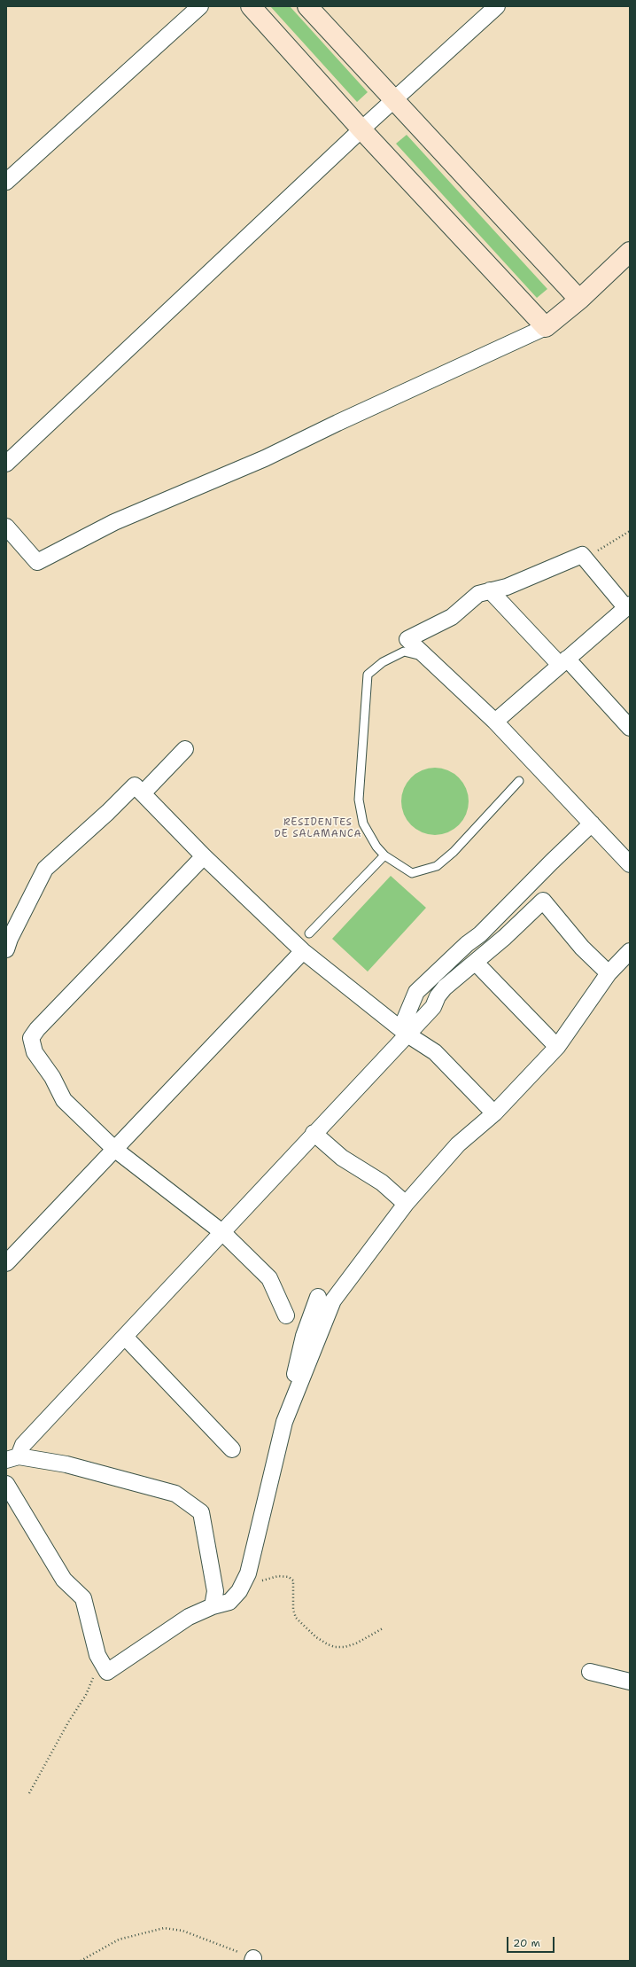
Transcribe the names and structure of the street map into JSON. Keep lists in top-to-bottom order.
{
  "districts": ["RESIDENTES DE SALAMANCA"],
  "scale_bar": "20 m"
}
